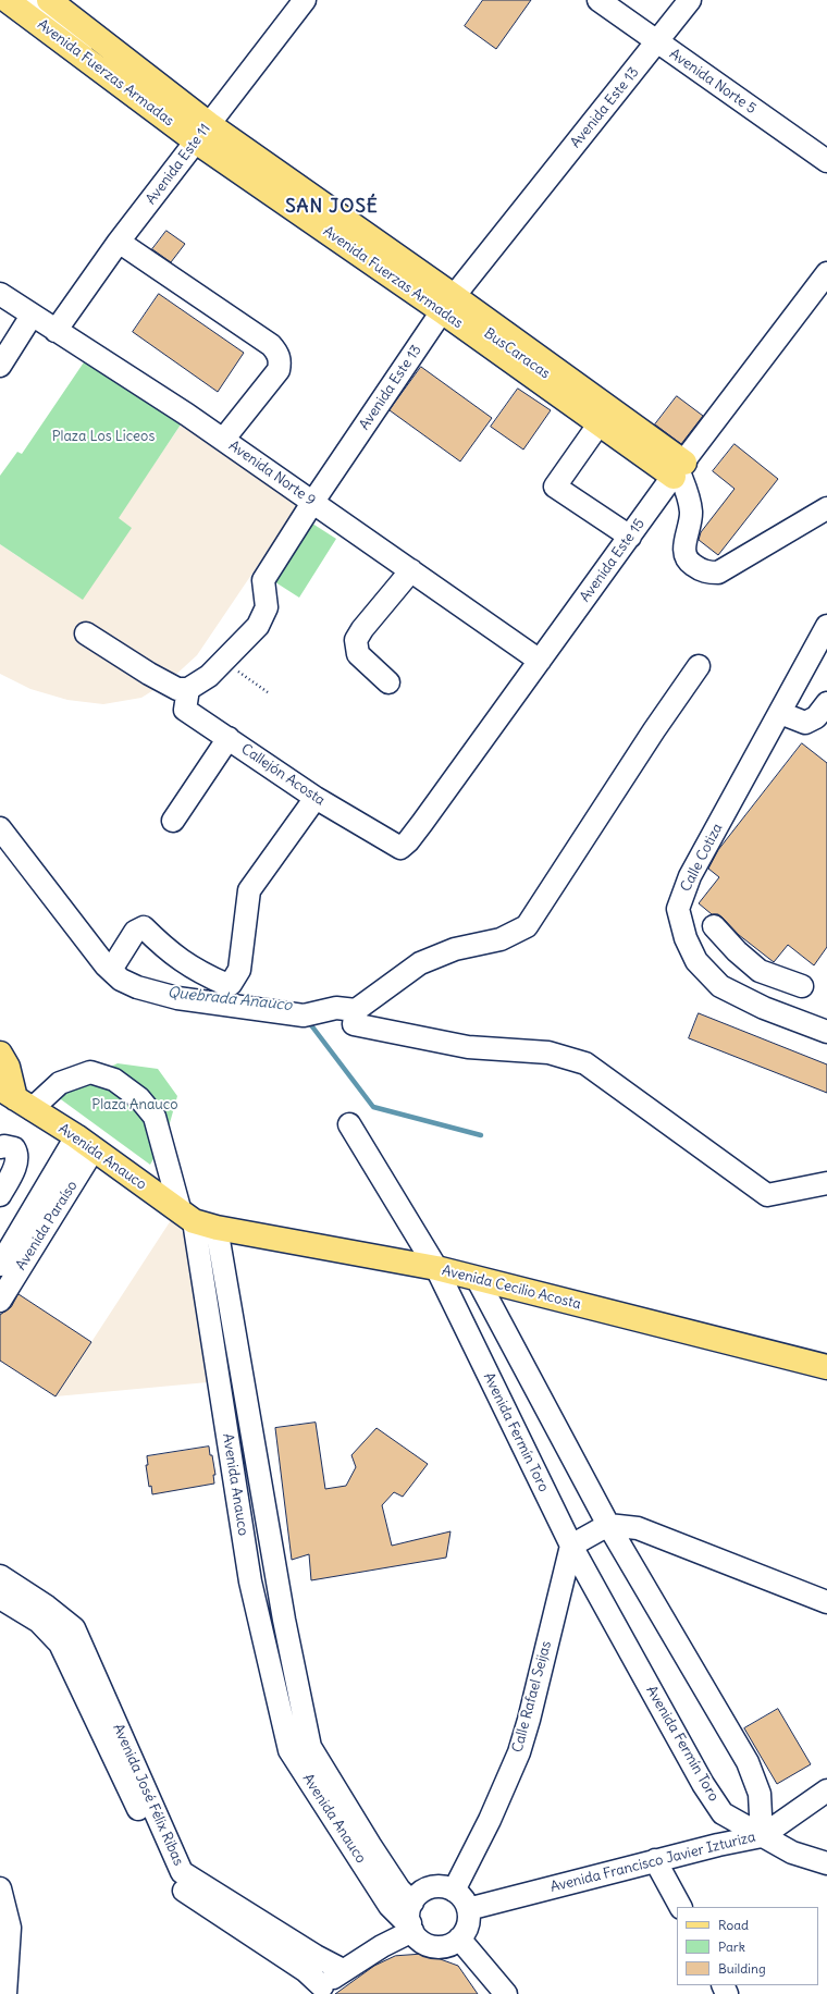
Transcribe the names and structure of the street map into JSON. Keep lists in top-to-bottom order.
{
  "streets": {
    "main road": ["Avenida Fuerzas Armadas", "Avenida Anauco", "Avenida Cecilio Acosta"],
    "street": [
      "Avenida Norte 5",
      "Avenida Este 13",
      "Avenida Este 11",
      "Avenida Norte 9",
      "Avenida Este 15",
      "Callejón Acosta",
      "Calle Cotiza",
      "Avenida Paraíso",
      "Avenida Fermín Toro",
      "Calle Rafael Seijas",
      "Avenida José Félix Ribas",
      "Avenida Francisco Javier Izturiza"
    ]
  },
  "crossings": [
    ["Avenida Fuerzas Armadas", "Avenida Este 13"],
    ["Avenida Fuerzas Armadas", "Avenida Este 11"],
    ["Avenida Fuerzas Armadas", "Avenida Este 15"],
    ["Avenida Norte 5", "Avenida Este 13"],
    ["Avenida Este 13", "Avenida Norte 9"],
    ["Avenida Este 13", "Callejón Acosta"],
    ["Avenida Este 11", "Avenida Norte 9"],
    ["Avenida Norte 9", "Avenida Este 15"],
    ["Avenida Este 15", "Callejón Acosta"],
    ["Avenida Anauco", "Avenida Paraíso"],
    ["Avenida Anauco", "Avenida Cecilio Acosta"],
    ["Avenida Anauco", "Calle Rafael Seijas"],
    ["Avenida Anauco", "Avenida Francisco Javier Izturiza"],
    ["Avenida Cecilio Acosta", "Avenida Fermín Toro"],
    ["Avenida Fermín Toro", "Calle Rafael Seijas"],
    ["Avenida Fermín Toro", "Avenida Francisco Javier Izturiza"],
    ["Calle Rafael Seijas", "Avenida Francisco Javier Izturiza"]
  ],
  "districts": ["SAN JOSÉ"],
  "water": ["Quebrada Anauco"],
  "parks": ["Plaza Los Liceos", "Plaza Anauco"],
  "legend": ["Road", "Park", "Building"]
}
